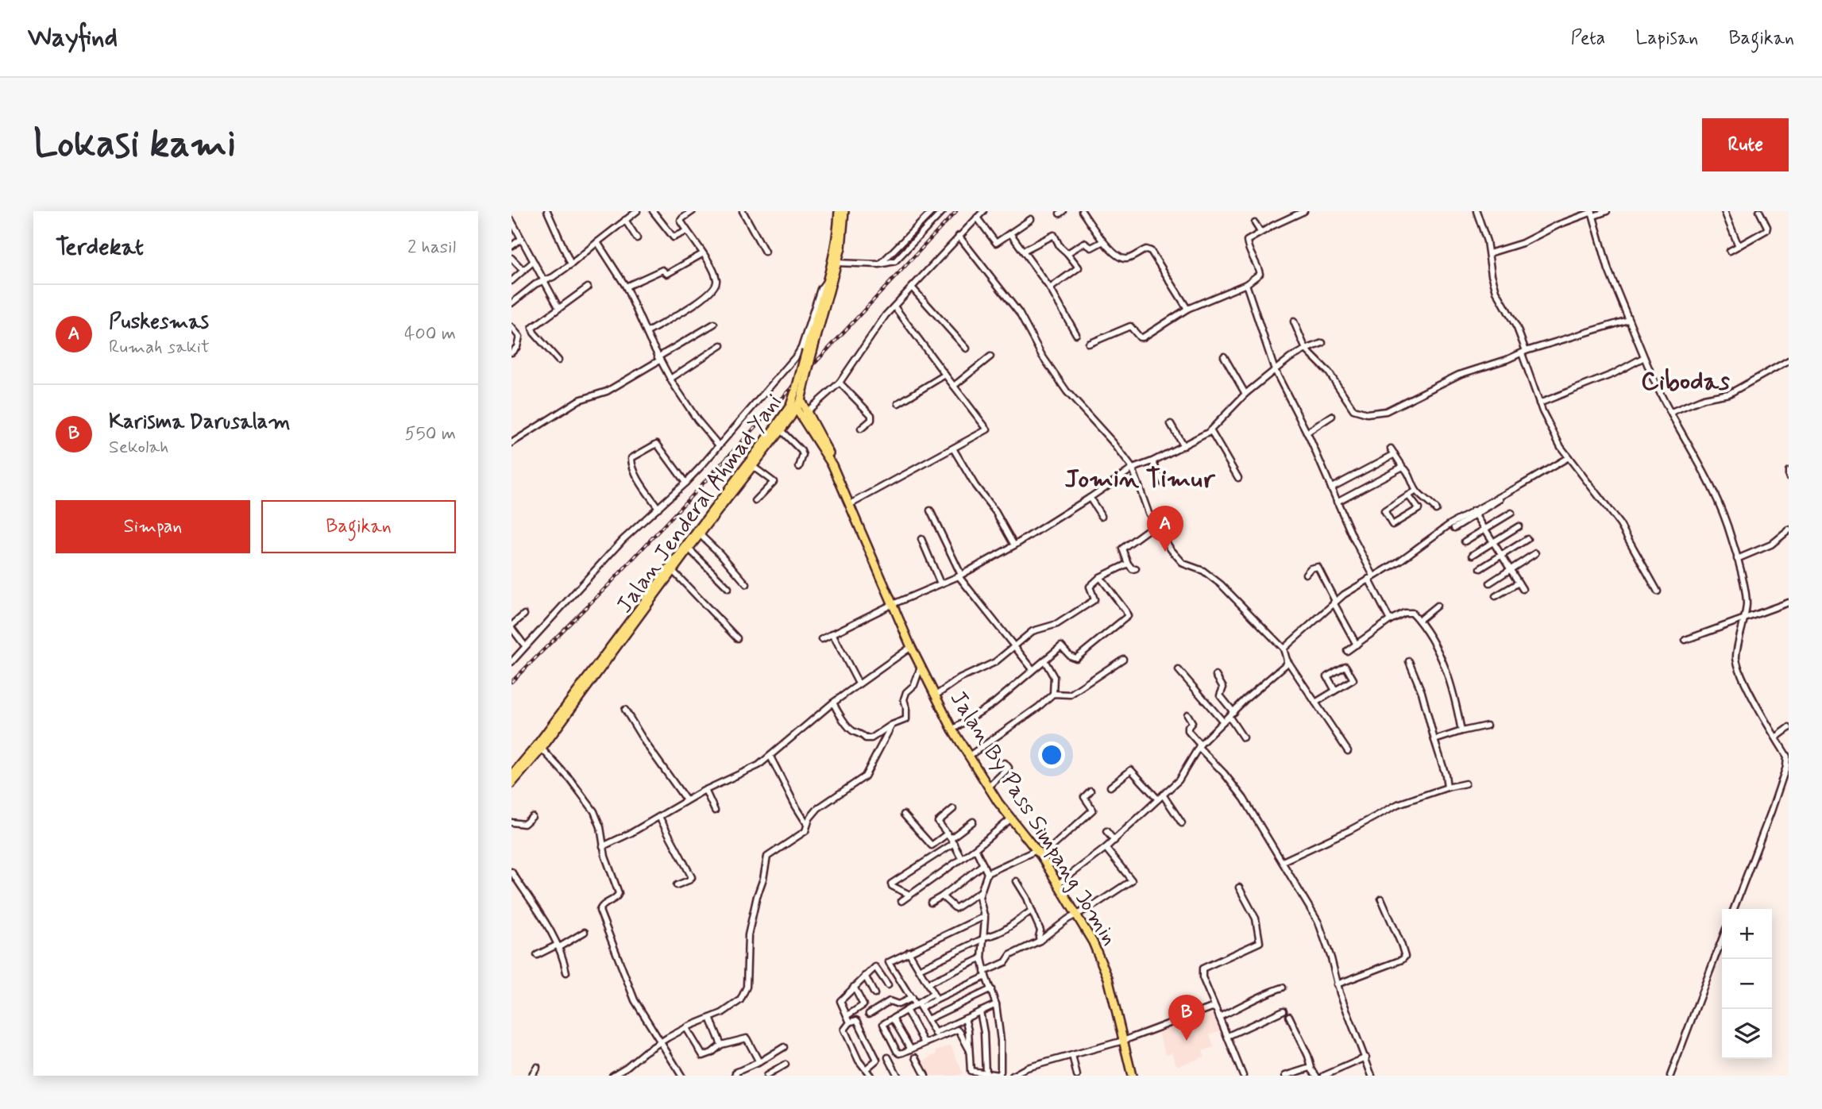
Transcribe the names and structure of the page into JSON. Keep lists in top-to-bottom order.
{
  "streets": {
    "highway": ["Jalan Jenderal Ahmad Yani", "Jalan By Pass Simpang Jomin"]
  },
  "crossings": [
    ["Jalan Jenderal Ahmad Yani", "Jalan By Pass Simpang Jomin"]
  ],
  "districts": ["Cibodas", "Jomin Timur"],
  "page": {
    "header": "Wayfind",
    "nav": ["Peta", "Lapisan", "Bagikan"],
    "buttons": [
      "Rute",
      ["Simpan", "Bagikan"]
    ],
    "title": "Lokasi kami",
    "heading": ["Terdekat", "2 hasil"],
    "list": [
      {
        "mark": "A",
        "name": "Puskesmas",
        "note": "Rumah sakit",
        "value": "400 m"
      },
      {
        "mark": "B",
        "name": "Karisma Darusalam",
        "note": "Sekolah",
        "value": "550 m"
      }
    ],
    "pins": ["A", "B"],
    "map_buttons": ["+", "−"]
  }
}
